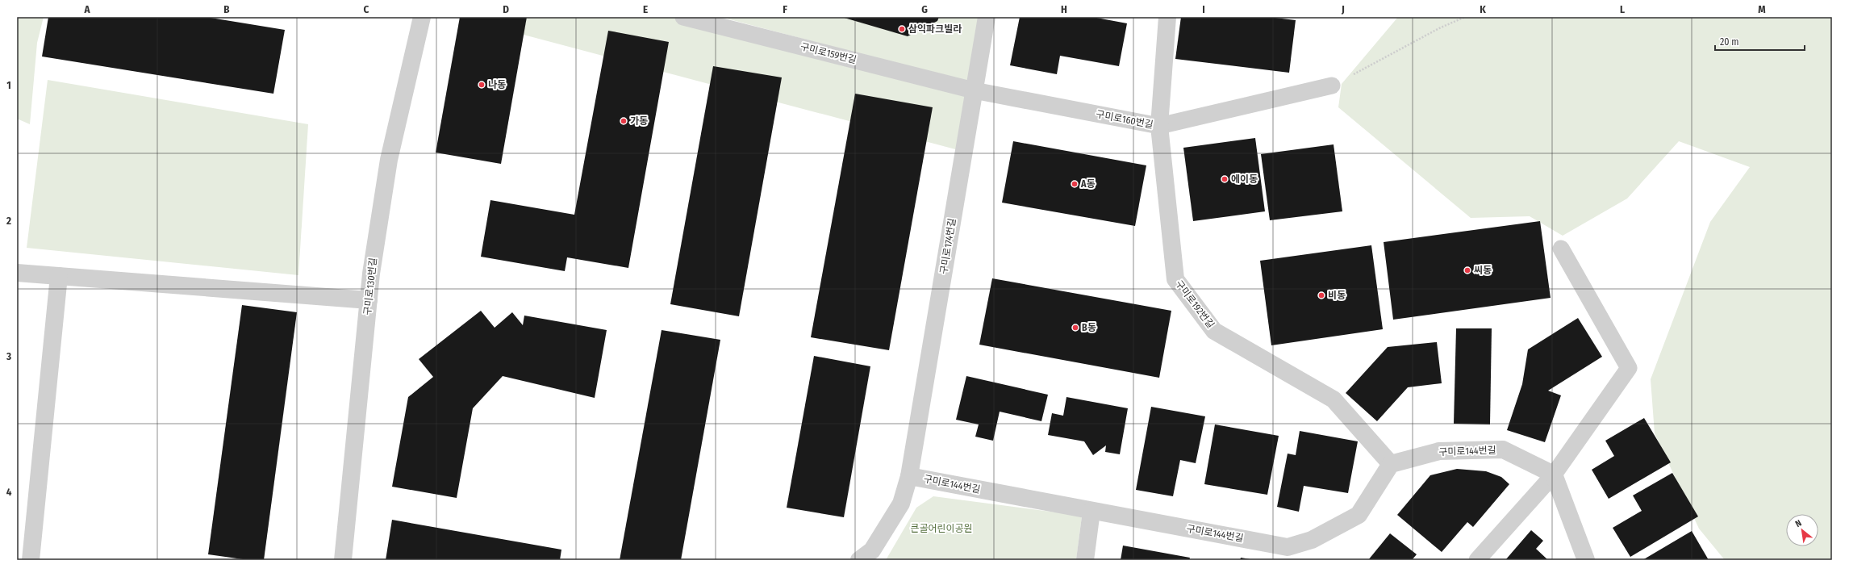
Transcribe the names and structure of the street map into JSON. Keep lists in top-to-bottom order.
{
  "streets": {
    "street": [
      "구미로159번길",
      "구미로160번길",
      "구미로174번길",
      "구미로130번길",
      "구미로192번길",
      "구미로144번길"
    ]
  },
  "crossings": [
    ["구미로159번길", "구미로160번길"],
    ["구미로159번길", "구미로174번길"],
    ["구미로160번길", "구미로174번길"],
    ["구미로160번길", "구미로192번길"],
    ["구미로174번길", "구미로144번길"],
    ["구미로192번길", "구미로144번길"]
  ],
  "parks": ["큰골어린이공원"],
  "places": [
    "삼익파크빌라",
    "나동",
    "가동",
    "에이동",
    "A동",
    "씨동",
    "비동",
    "B동"
  ],
  "scale_bar": "20 m",
  "north": "top left",
  "grid": {
    "columns": [
      "A",
      "B",
      "C",
      "D",
      "E",
      "F",
      "G",
      "H",
      "I",
      "J",
      "K",
      "L",
      "M"
    ],
    "rows": [
      "1",
      "2",
      "3",
      "4"
    ]
  }
}
